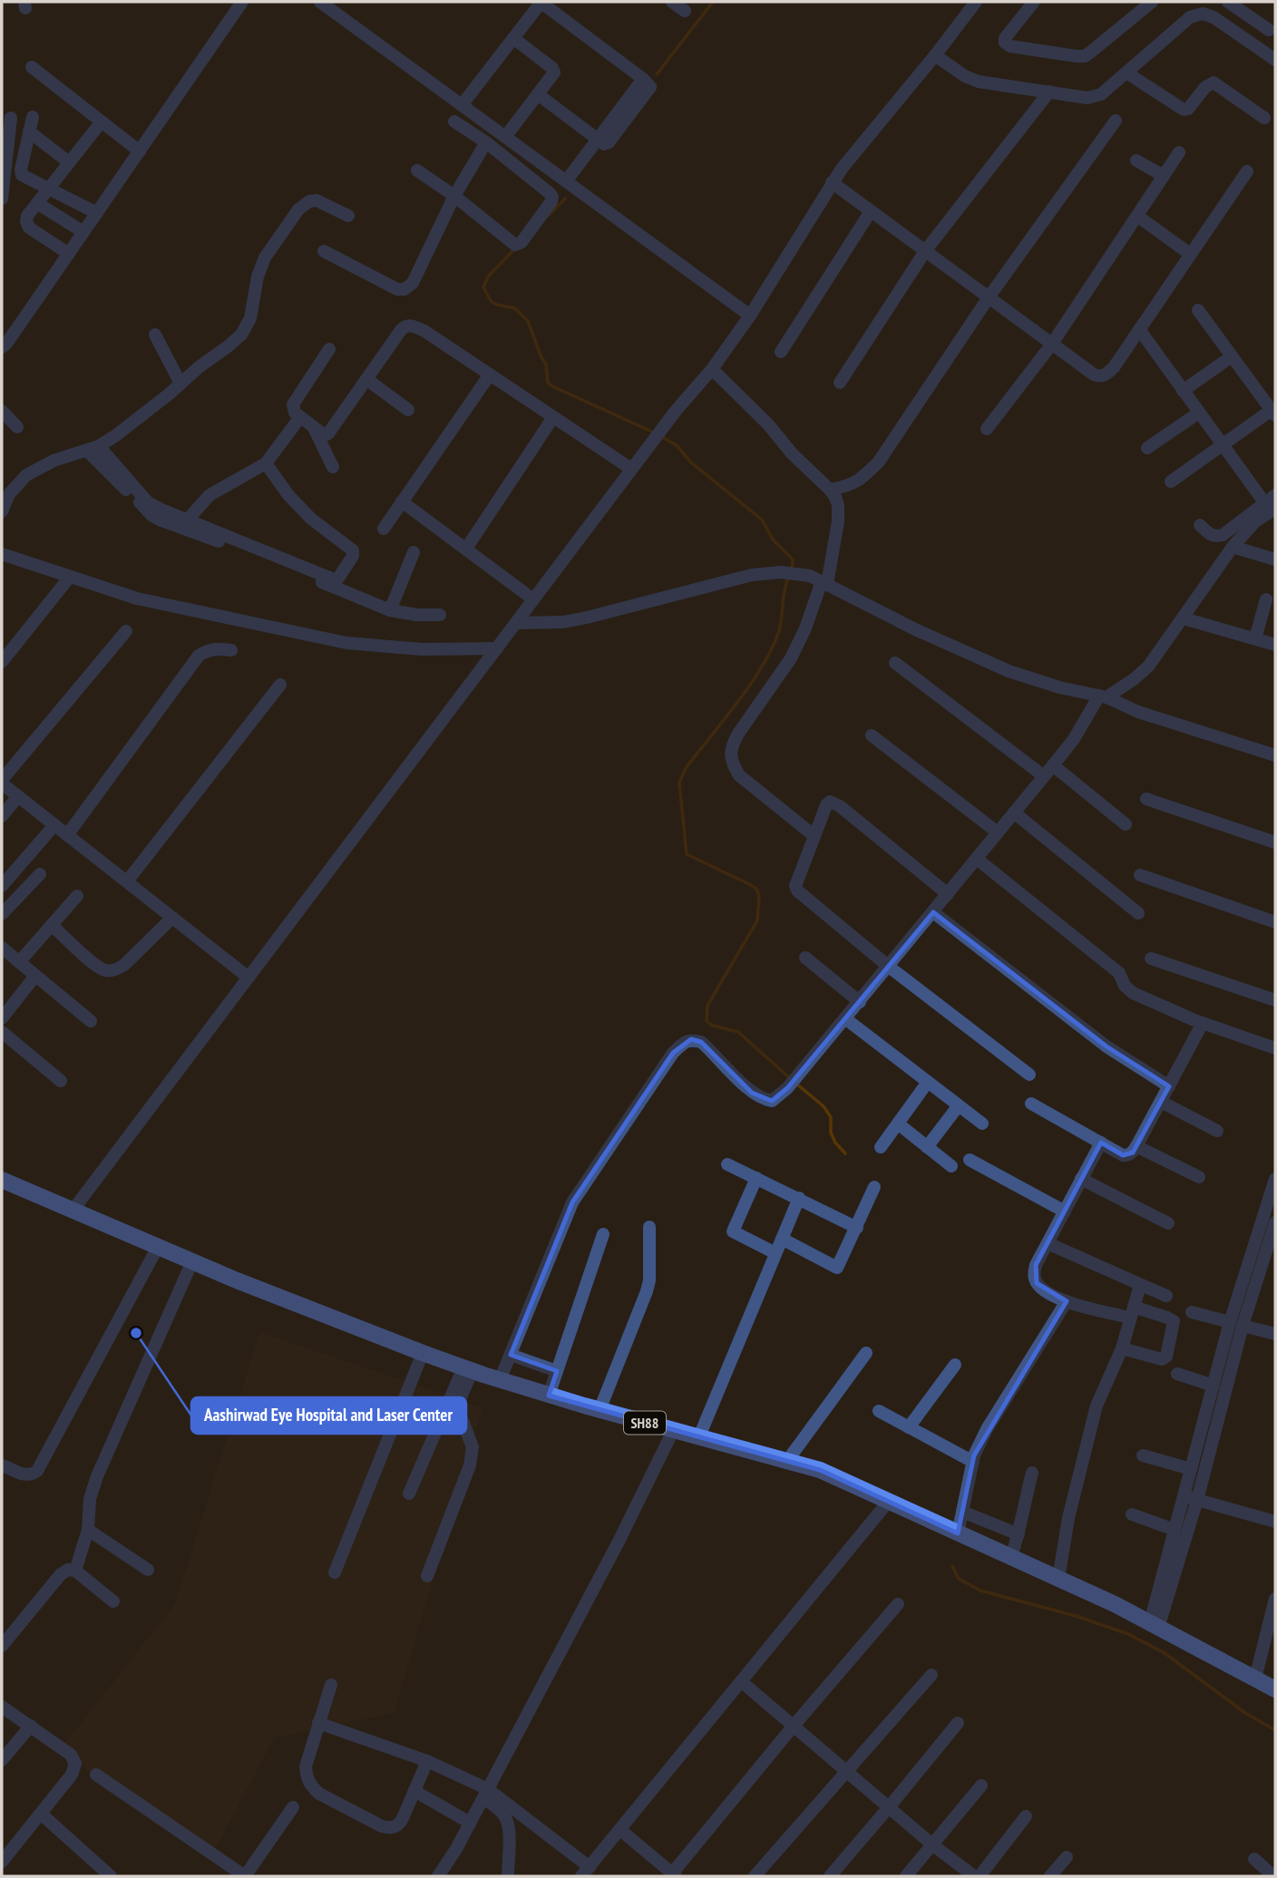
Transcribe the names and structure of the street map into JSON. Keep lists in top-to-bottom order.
{
  "streets": {
    "main road": ["SH88"]
  },
  "places": ["Aashirwad Eye Hospital and Laser Center"]
}
